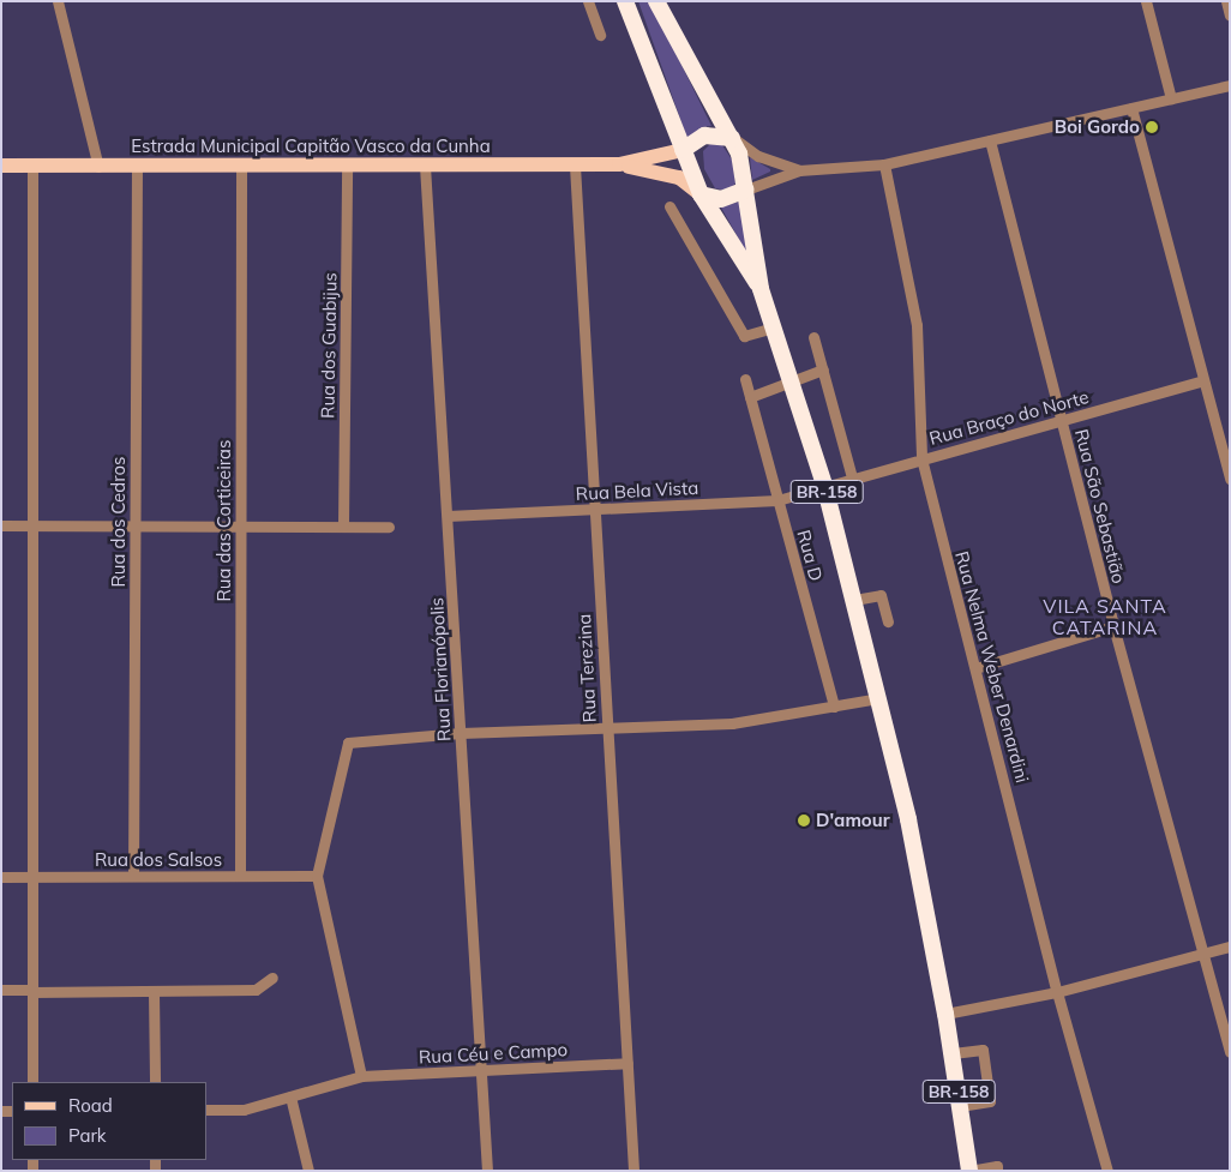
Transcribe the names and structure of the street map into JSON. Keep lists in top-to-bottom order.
{
  "streets": {
    "highway": ["BR-158"],
    "main road": ["Estrada Municipal Capitão Vasco da Cunha"],
    "street": [
      "Rua dos Guabijus",
      "Rua Braço do Norte",
      "Rua Bela Vista",
      "Rua São Sebastião",
      "Rua das Corticeiras",
      "Rua dos Cedros",
      "Rua D",
      "Rua Nelma Weber Denardini",
      "Rua Terezina",
      "Rua Florianópolis",
      "Rua dos Salsos",
      "Rua Céu e Campo"
    ]
  },
  "crossings": [
    ["Estrada Municipal Capitão Vasco da Cunha", "Rua dos Guabijus"],
    ["Estrada Municipal Capitão Vasco da Cunha", "BR-158"],
    ["Estrada Municipal Capitão Vasco da Cunha", "Rua das Corticeiras"],
    ["Estrada Municipal Capitão Vasco da Cunha", "Rua dos Cedros"],
    ["Estrada Municipal Capitão Vasco da Cunha", "Rua Terezina"],
    ["Estrada Municipal Capitão Vasco da Cunha", "Rua Florianópolis"],
    ["Rua Braço do Norte", "Rua Bela Vista"],
    ["Rua Braço do Norte", "BR-158"],
    ["Rua Braço do Norte", "Rua São Sebastião"],
    ["Rua Braço do Norte", "Rua Nelma Weber Denardini"],
    ["Rua Bela Vista", "BR-158"],
    ["Rua Bela Vista", "Rua D"],
    ["Rua Bela Vista", "Rua Terezina"],
    ["Rua Bela Vista", "Rua Florianópolis"],
    ["Rua das Corticeiras", "Rua dos Salsos"],
    ["Rua dos Cedros", "Rua dos Salsos"],
    ["Rua Terezina", "Rua Céu e Campo"],
    ["Rua Florianópolis", "Rua Céu e Campo"]
  ],
  "districts": ["VILA SANTA CATARINA"],
  "places": ["Boi Gordo", "D'amour"],
  "legend": ["Road", "Park"]
}
